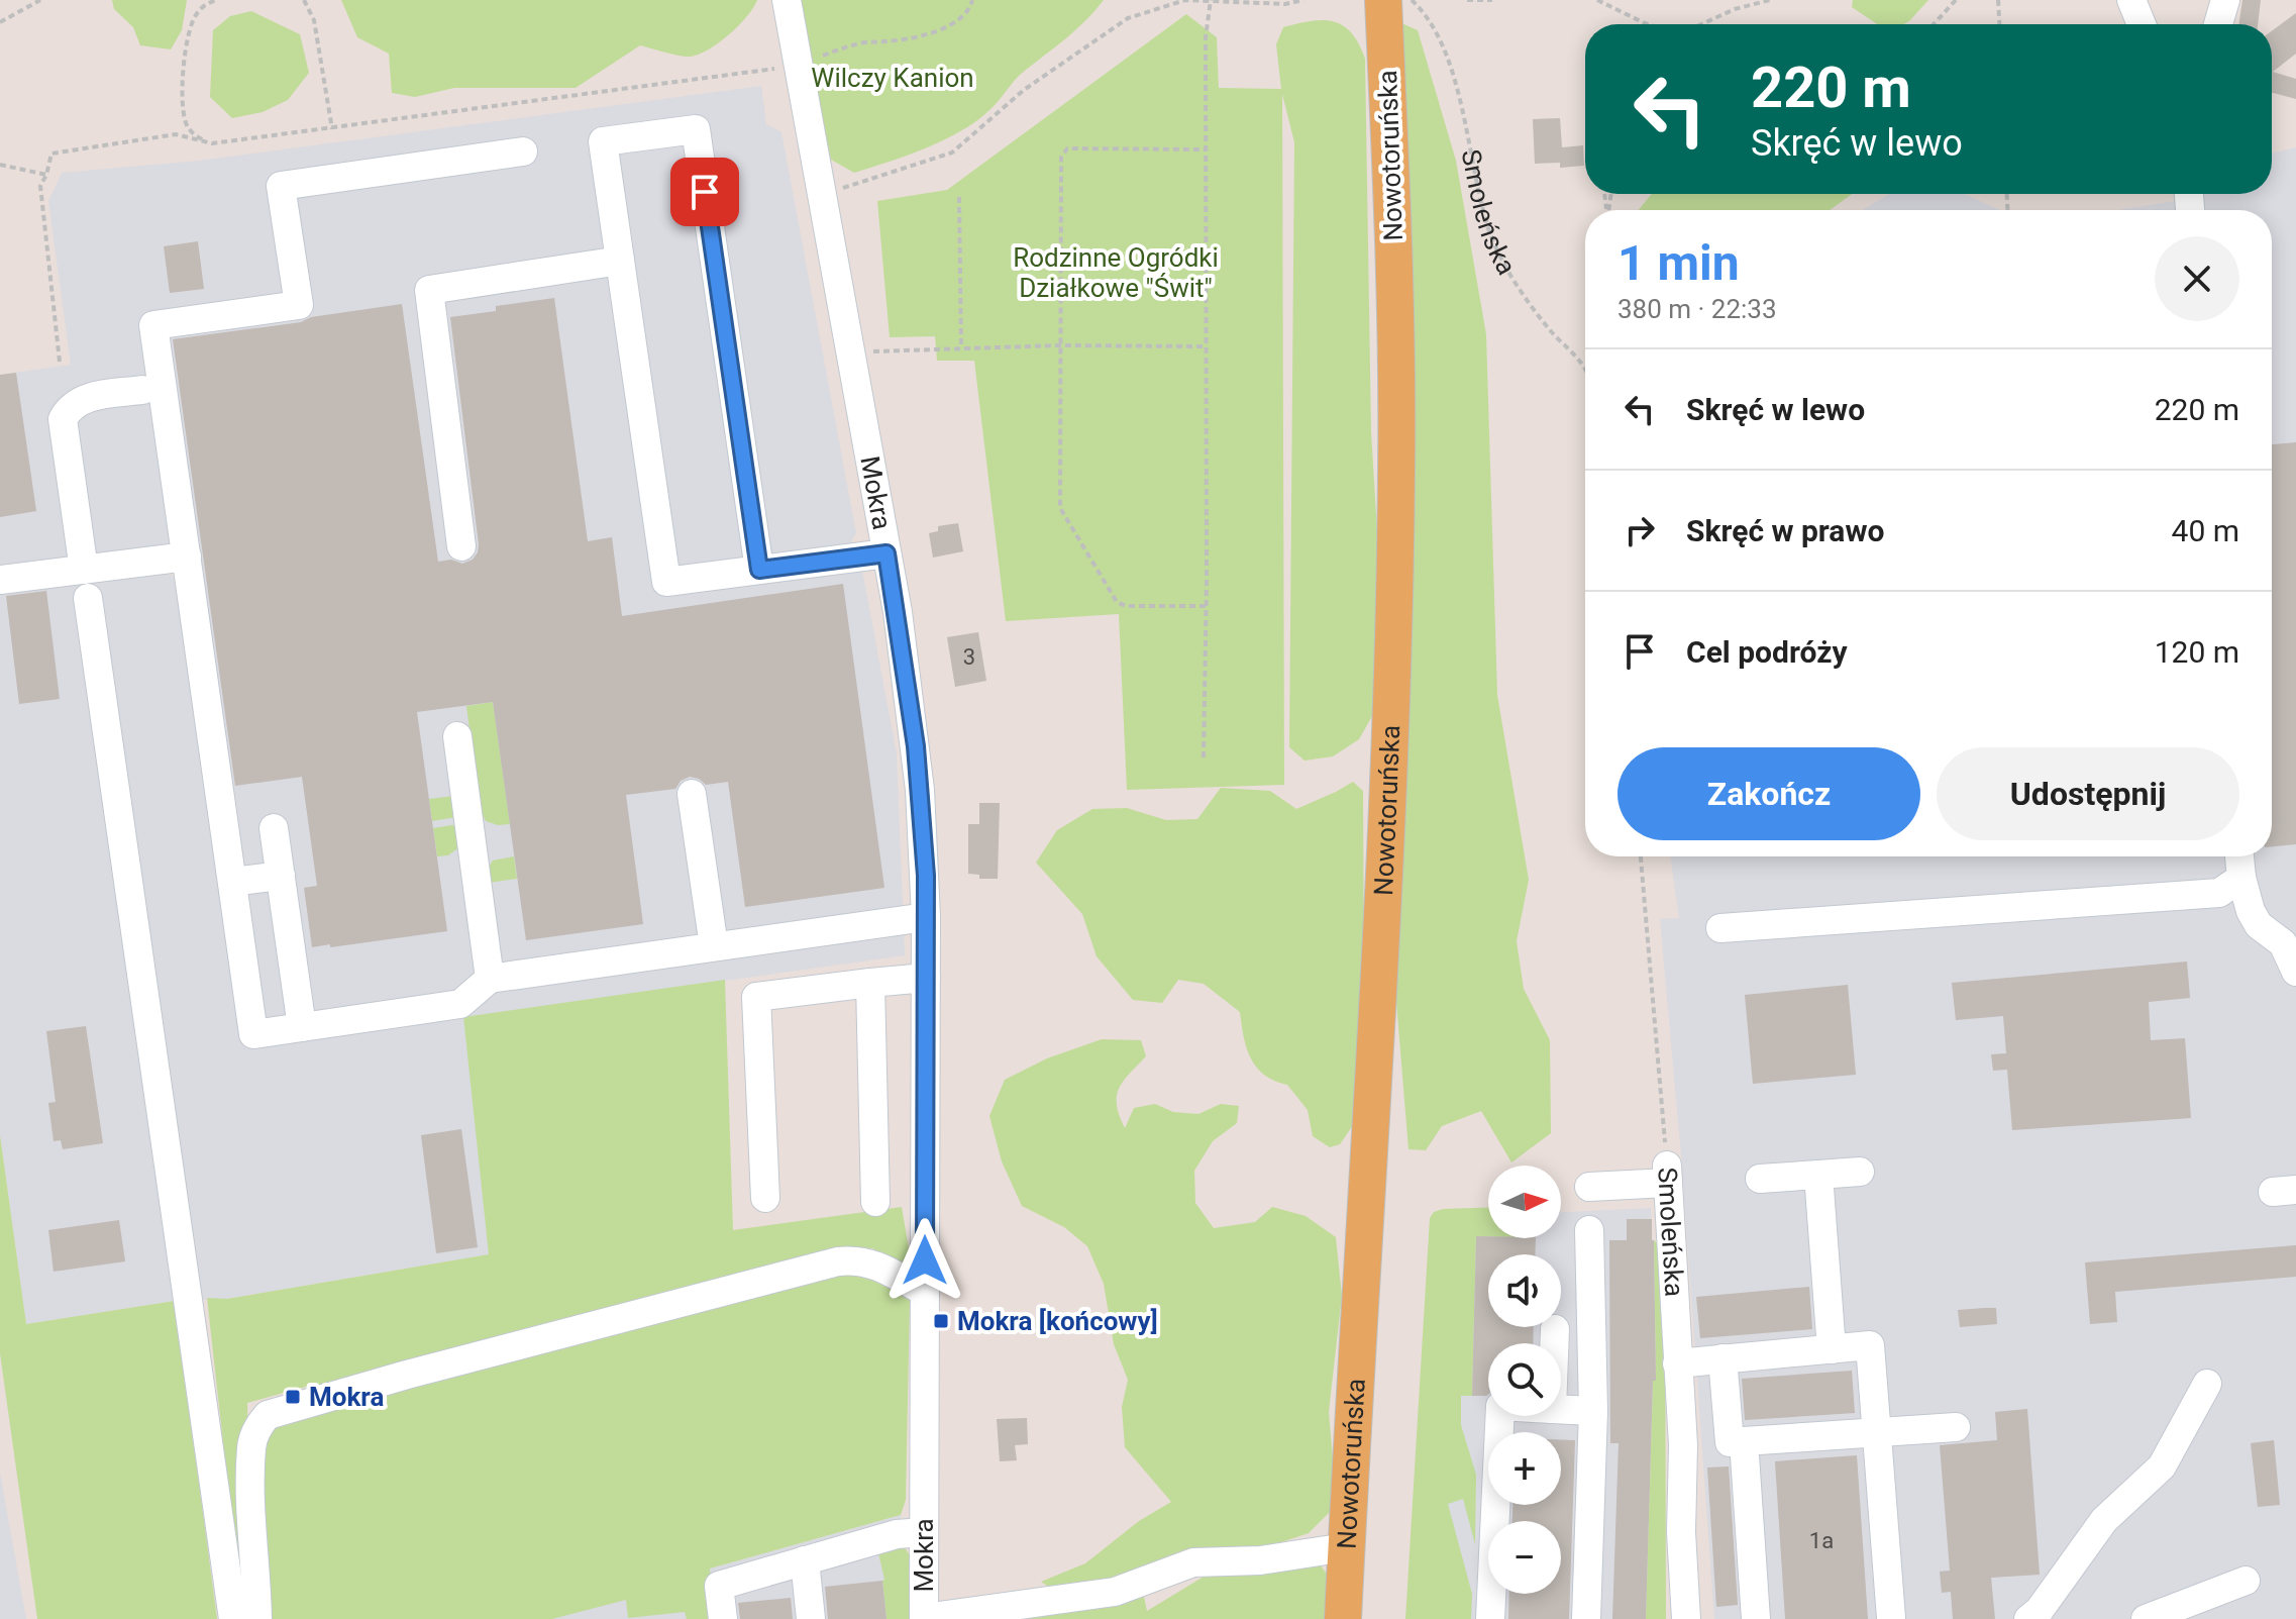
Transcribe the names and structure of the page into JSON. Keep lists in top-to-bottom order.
{
  "streets": {
    "main road": ["Nowotoruńska"],
    "street": ["Smoleńska", "Mokra"]
  },
  "parks": ["Wilczy Kanion", "Rodzinne Ogródki Działkowe \"Świt\""],
  "places": {
    "transit": ["Mokra [końcowy]", "Mokra"]
  },
  "house_numbers": ["3", "1a"],
  "north": "right",
  "page": {
    "turn": ["220 m", "Skręć w lewo"],
    "heading": ["1 min", "380 m · 22:33"],
    "list": [
      {
        "name": "Skręć w lewo",
        "value": "220 m"
      },
      {
        "name": "Skręć w prawo",
        "value": "40 m"
      },
      {
        "name": "Cel podróży",
        "value": "120 m"
      }
    ],
    "buttons": ["Zakończ", "Udostępnij"],
    "map_buttons": ["+", "−"]
  }
}
